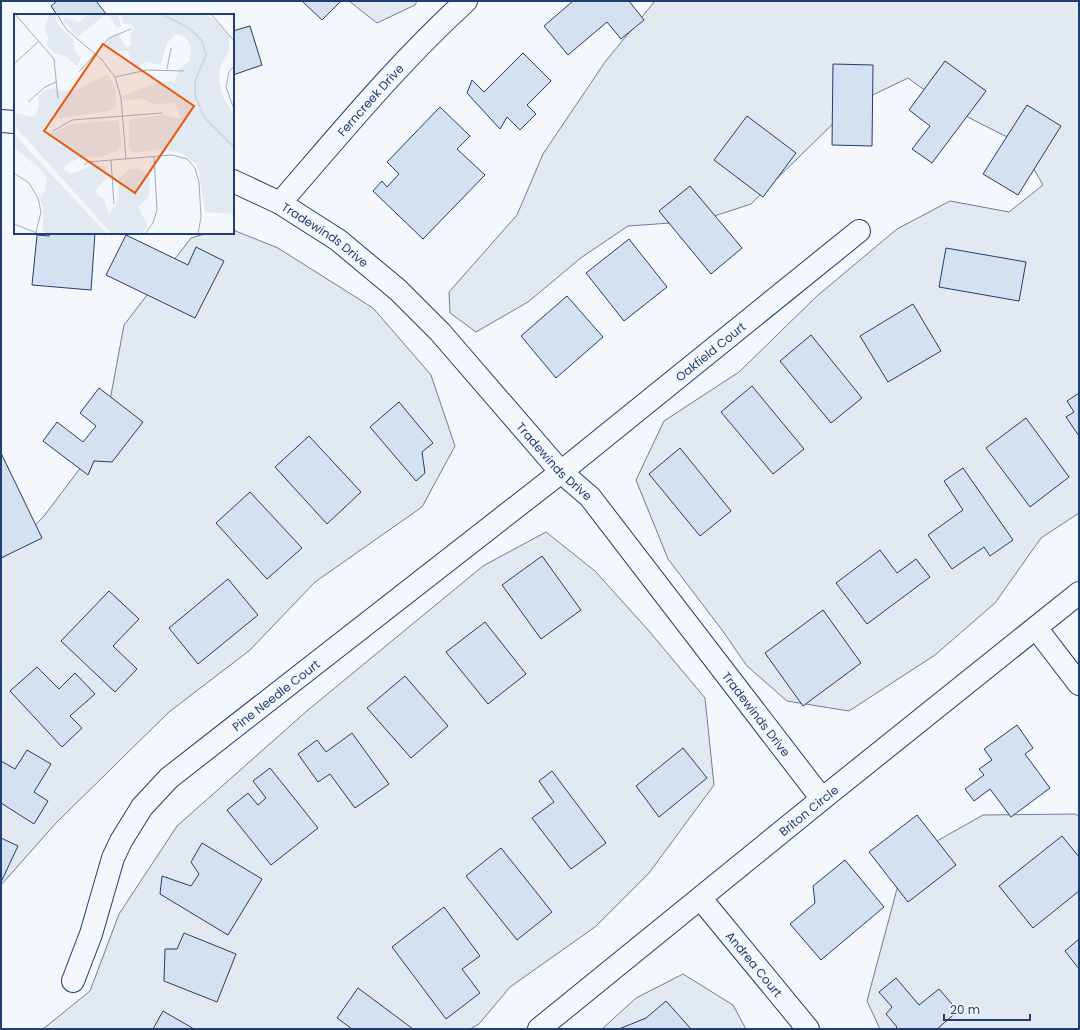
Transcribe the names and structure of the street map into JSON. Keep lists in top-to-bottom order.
{
  "streets": {
    "street": [
      "Ferncreek Drive",
      "Tradewinds Drive",
      "Oakfield Court",
      "Pine Needle Court",
      "Briton Circle",
      "Andrea Court"
    ]
  },
  "crossings": [
    ["Ferncreek Drive", "Tradewinds Drive"],
    ["Tradewinds Drive", "Oakfield Court"],
    ["Tradewinds Drive", "Pine Needle Court"],
    ["Tradewinds Drive", "Briton Circle"],
    ["Oakfield Court", "Pine Needle Court"],
    ["Briton Circle", "Andrea Court"]
  ],
  "scale_bar": "20 m"
}
